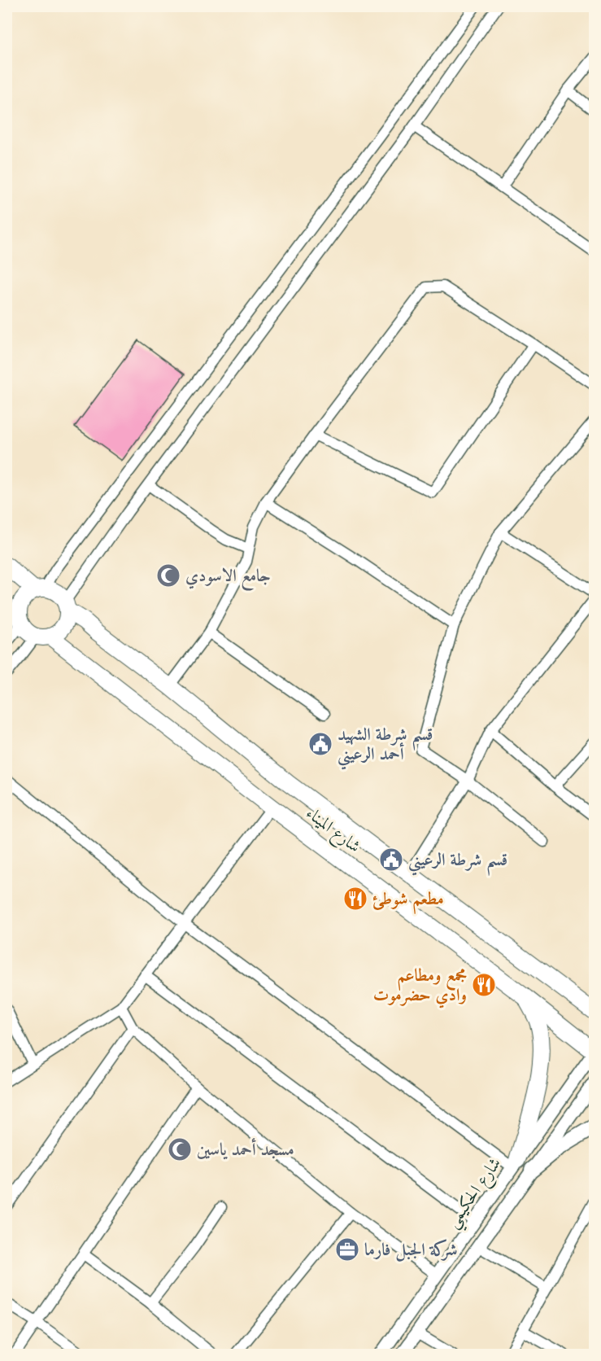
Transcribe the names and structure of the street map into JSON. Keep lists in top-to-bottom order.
{
  "streets": {
    "highway": ["شارع الميناء"],
    "street": ["شارع الحكيمي"]
  },
  "crossings": [
    ["شارع الميناء", "شارع الحكيمي"]
  ],
  "places": {
    "mosque": ["جامع الاسودي", "مسجد أحمد ياسين"],
    "public building": ["قسم شرطة الشهيد أحمد الرعيني", "قسم شرطة الرعيني"],
    "restaurant": ["مطعم شوطئ", "مجمع ومطاعم وادي حضرموت"],
    "office": ["شركة الجبل فارما"]
  }
}
